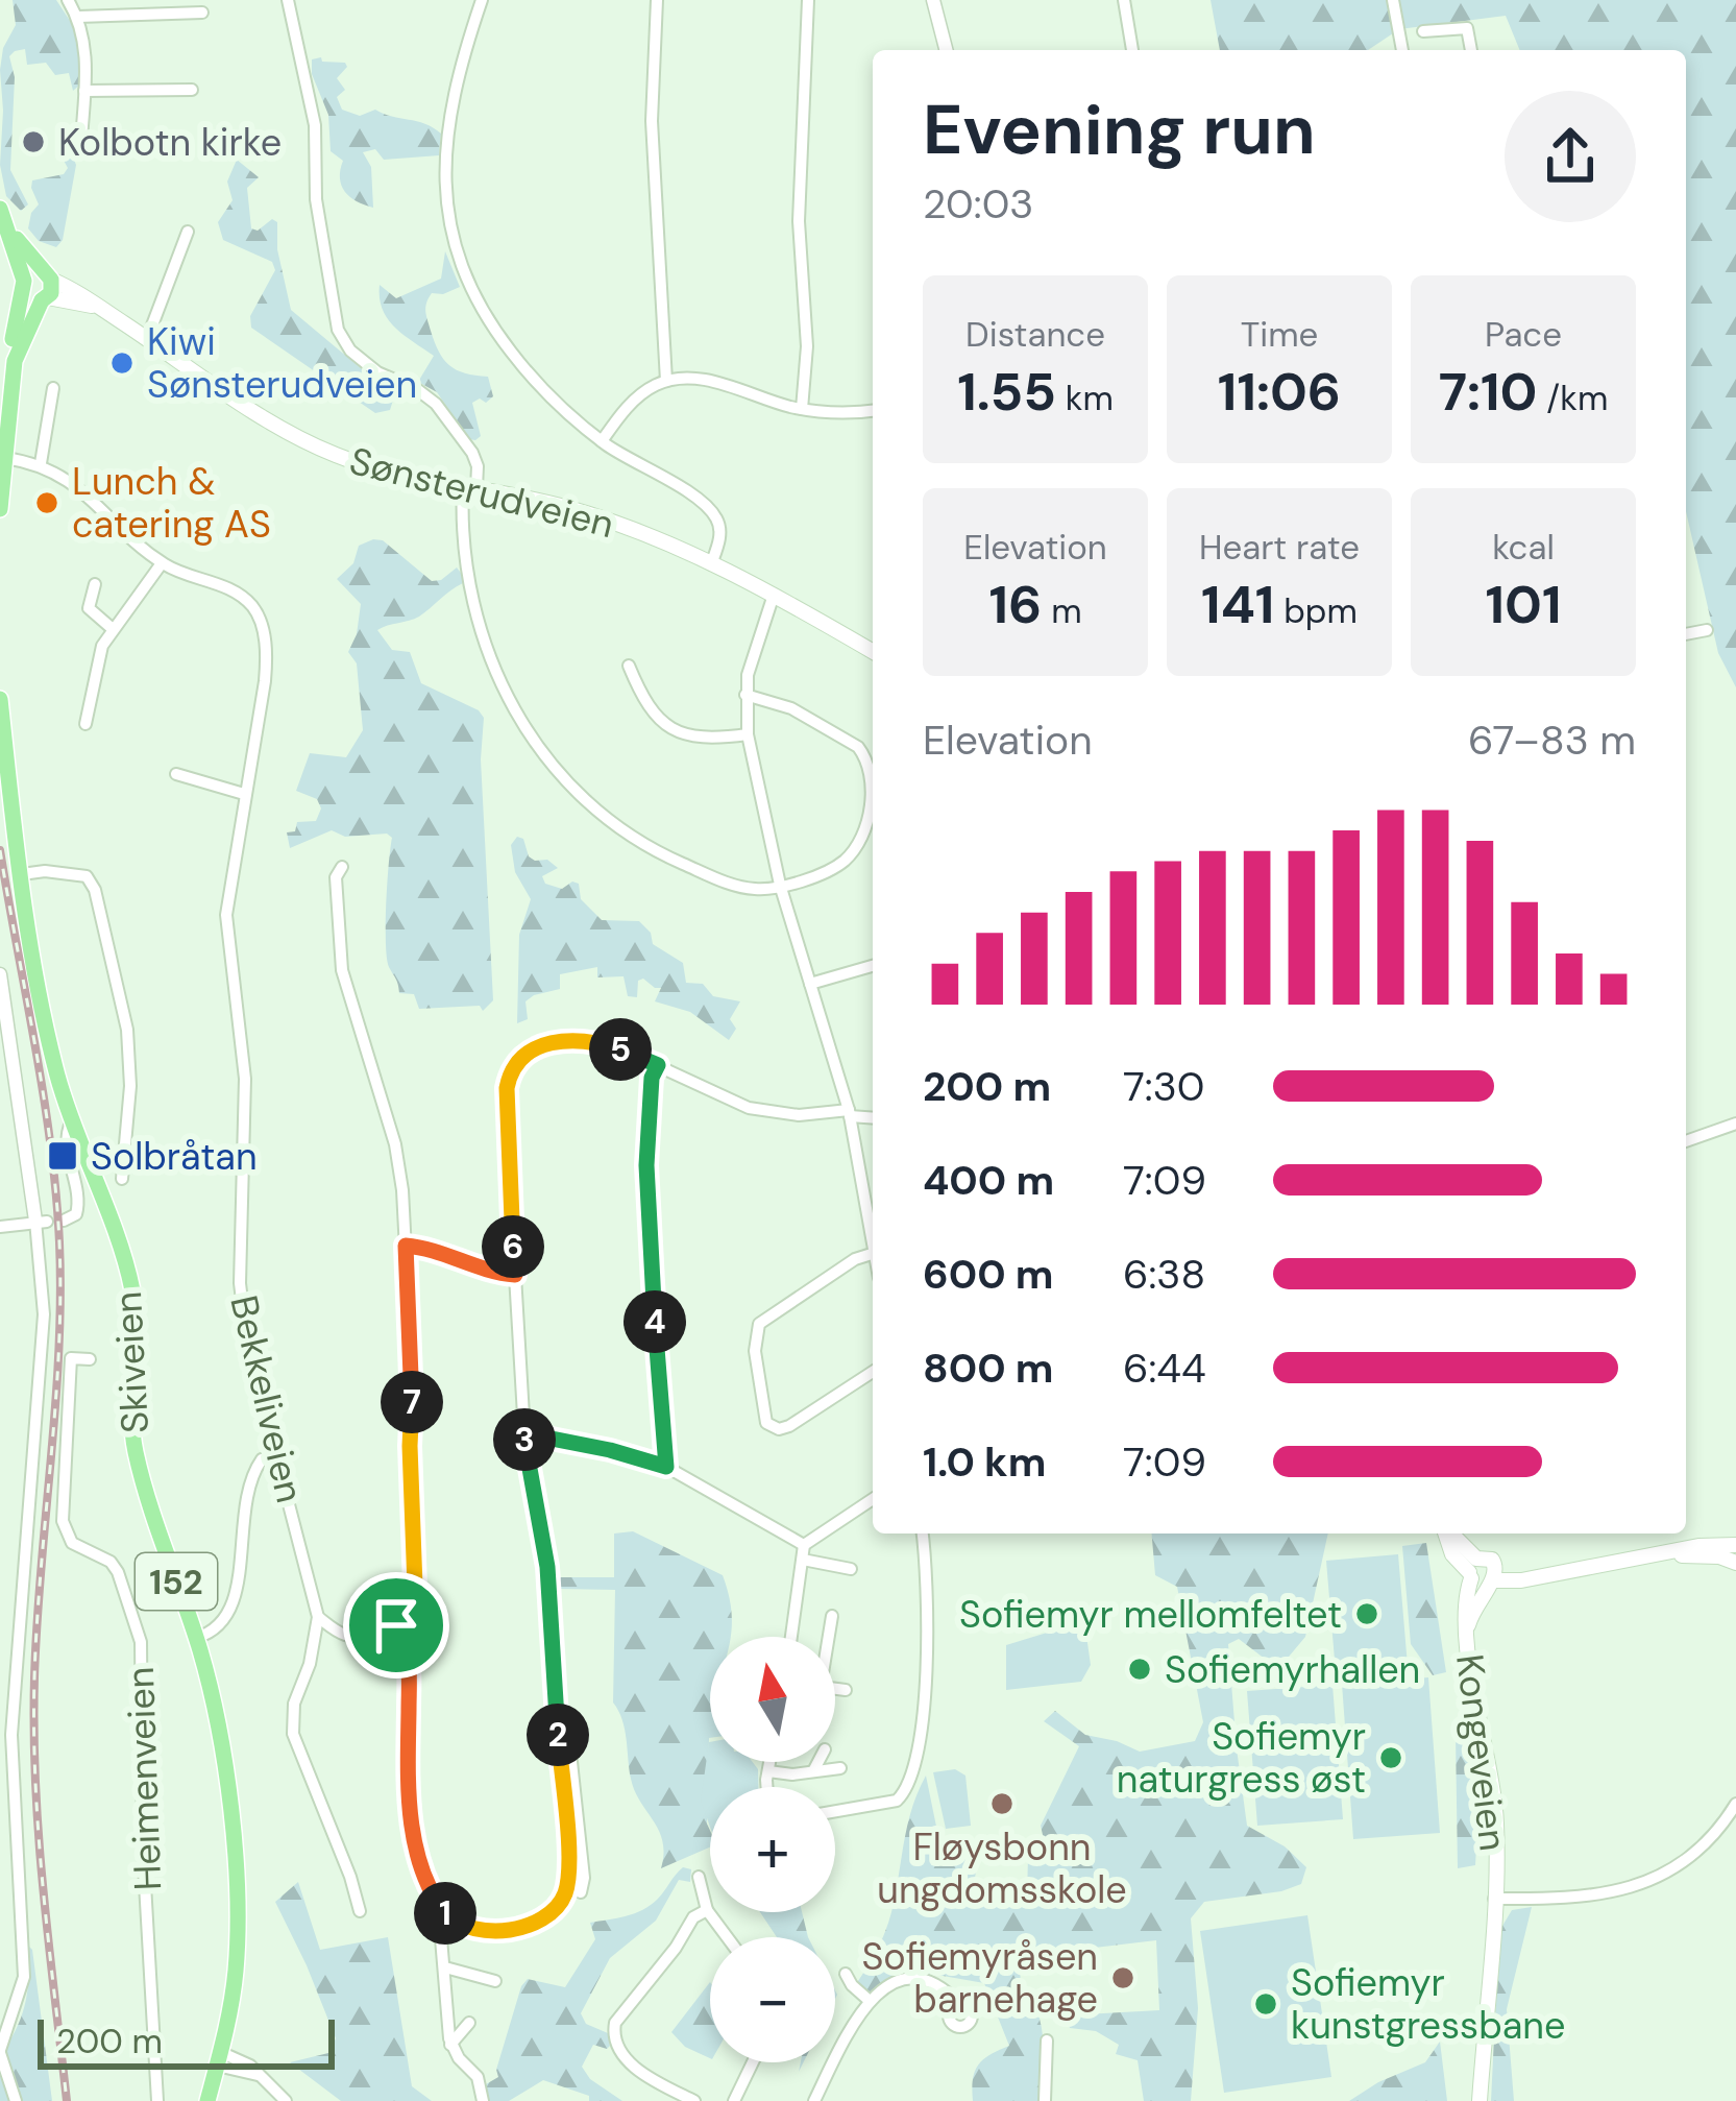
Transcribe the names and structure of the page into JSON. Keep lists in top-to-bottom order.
{
  "streets": {
    "main road": [
      "Sønsterudveien",
      "Skiveien",
      "152",
      "Kongeveien"
    ],
    "street": ["Bekkeliveien", "Heimenveien"]
  },
  "places": {
    "other": [
      "Kolbotn kirke",
      "Kiwi Sønsterudveien",
      "Lunch & catering AS",
      "Sofiemyr mellomfeltet",
      "Sofiemyrhallen",
      "Sofiemyr naturgress øst",
      "Fløysbonn ungdomsskole",
      "Sofiemyråsen barnehage",
      "Sofiemyr kunstgressbane"
    ],
    "transit": ["Solbråtan"]
  },
  "scale_bar": "200 m",
  "north": "top",
  "page": {
    "heading": ["Evening run", "20:03"],
    "stats": [
      ["Distance", "1.55 km"],
      ["Time", "11:06"],
      ["Pace", "7:10 /km"],
      ["Elevation", "16 m"],
      ["Heart rate", "141 bpm"],
      ["kcal", "101"]
    ],
    "chart": ["Elevation", "67–83 m"],
    "pins": [
      "5",
      "6",
      "4",
      "7",
      "3",
      "2",
      "1"
    ],
    "list": [
      {
        "name": "200 m",
        "note": "7:30"
      },
      {
        "name": "400 m",
        "note": "7:09"
      },
      {
        "name": "600 m",
        "note": "6:38"
      },
      {
        "name": "800 m",
        "note": "6:44"
      },
      {
        "name": "1.0 km",
        "note": "7:09"
      }
    ],
    "map_buttons": ["+", "−"],
    "scale": "200 m"
  }
}
